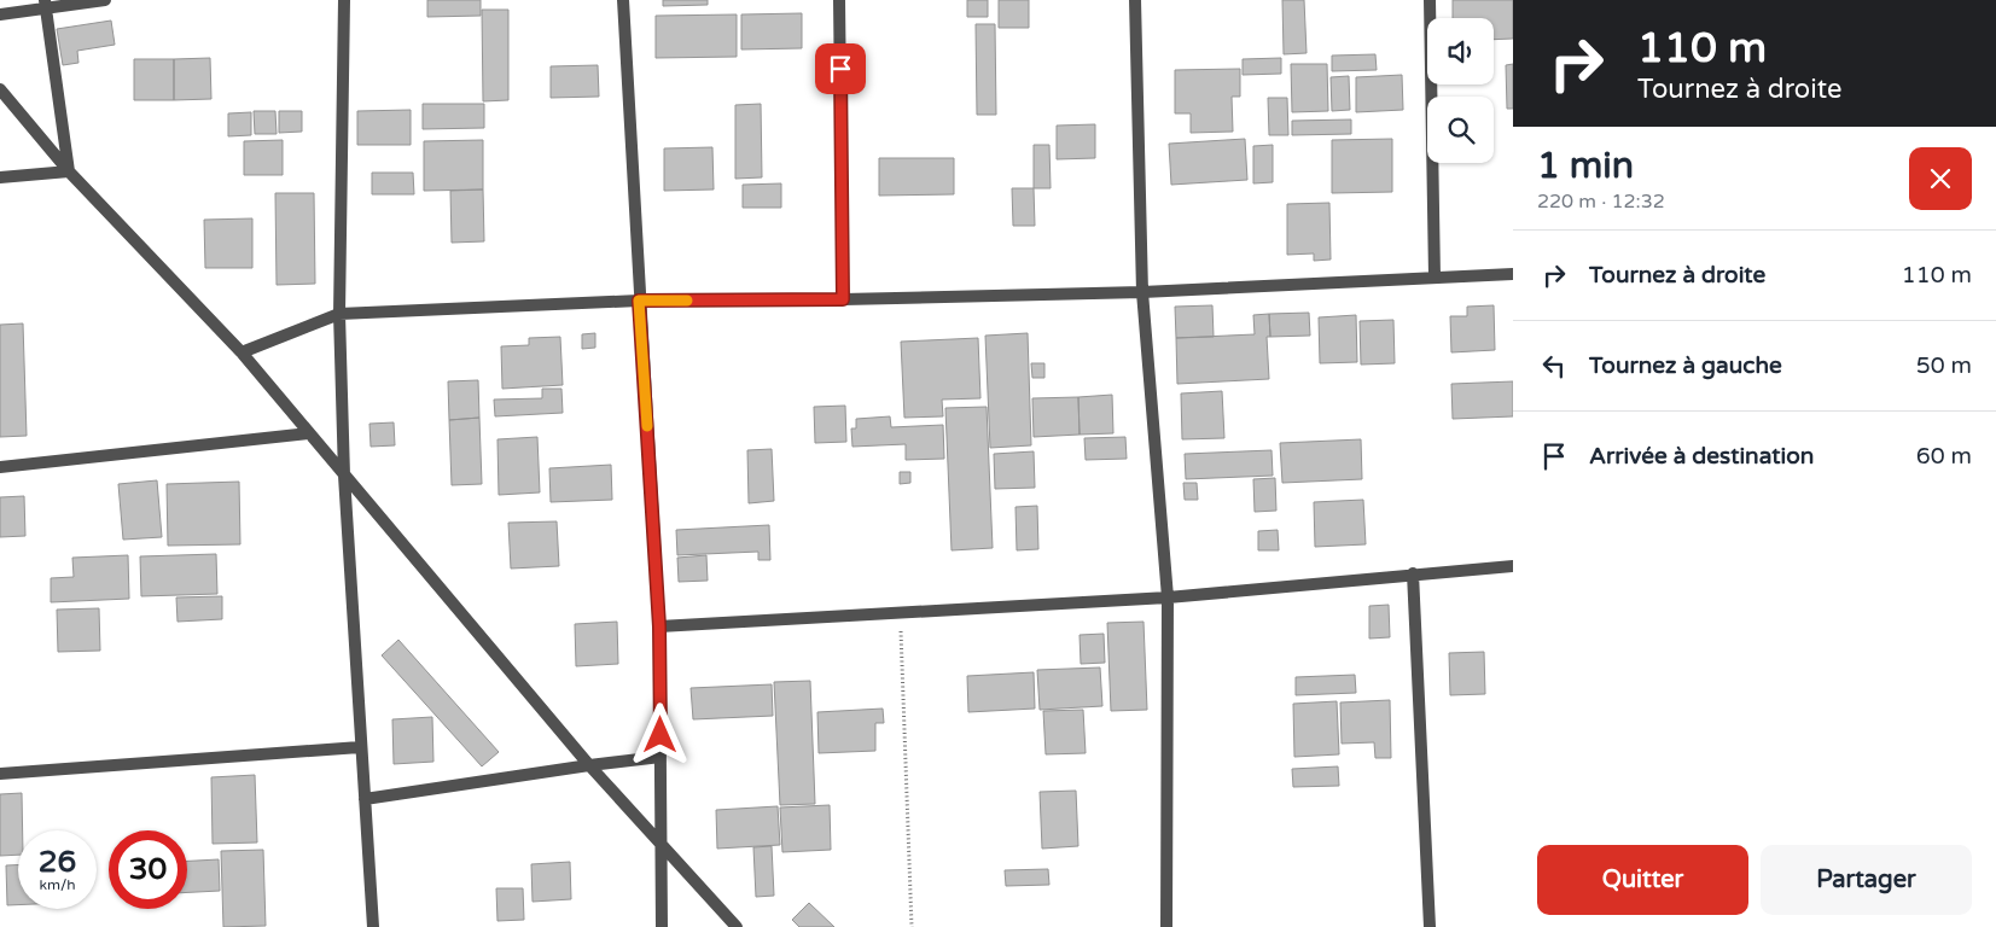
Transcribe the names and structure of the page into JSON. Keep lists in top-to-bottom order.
{
  "page": {
    "turn": ["110 m", "Tournez à droite"],
    "heading": ["1 min", "220 m · 12:32"],
    "list": [
      {
        "name": "Tournez à droite",
        "value": "110 m"
      },
      {
        "name": "Tournez à gauche",
        "value": "50 m"
      },
      {
        "name": "Arrivée à destination",
        "value": "60 m"
      }
    ],
    "speed": "26 km/h",
    "limit": "30",
    "buttons": ["Quitter", "Partager"]
  }
}
